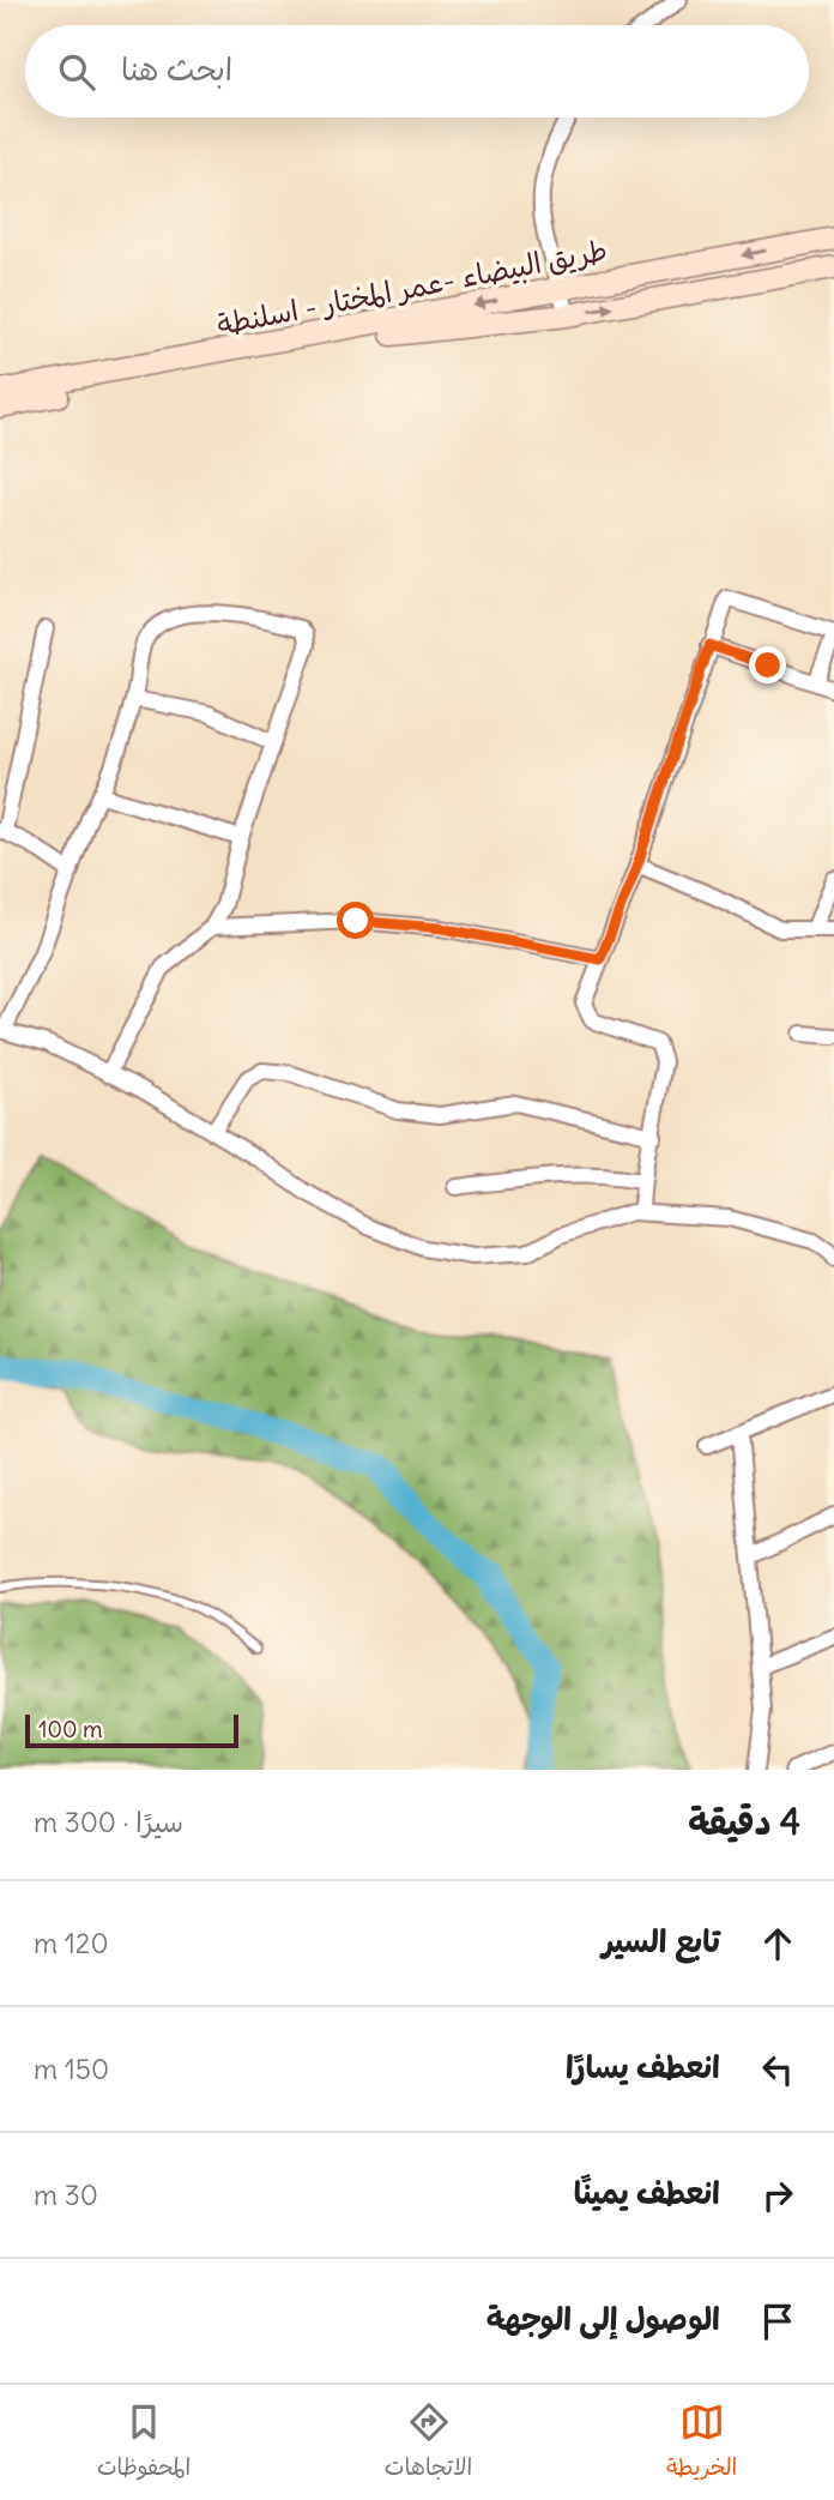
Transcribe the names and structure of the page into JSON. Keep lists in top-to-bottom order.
{
  "streets": {
    "main road": ["طريق البيضاء -عمر المختار - اسلنطة"]
  },
  "scale_bar": "100 m",
  "page": {
    "search": "ابحث هنا",
    "scale": "100 m",
    "heading": ["4 دقيقة", "سيرًا · 300 m"],
    "list": [
      ["تابع السير", "120 m"],
      ["انعطف يسارًا", "150 m"],
      ["انعطف يمينًا", "30 m"],
      "الوصول إلى الوجهة"
    ],
    "nav": ["الخريطة", "الاتجاهات", "المحفوظات"]
  }
}
